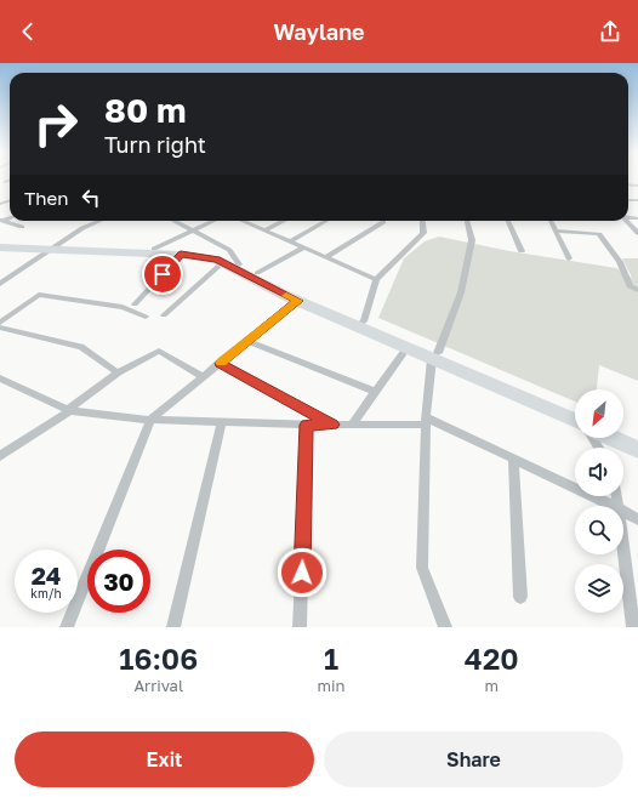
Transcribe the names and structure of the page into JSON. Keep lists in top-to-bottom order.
{
  "north": "bottom left",
  "page": {
    "header": "Waylane",
    "turn": ["80 m", "Turn right"],
    "then": "Then",
    "speed": "24 km/h",
    "limit": "30",
    "eta": [
      "16:06",
      "Arrival",
      "1",
      "min",
      "420",
      "m"
    ],
    "buttons": ["Exit", "Share"]
  }
}
